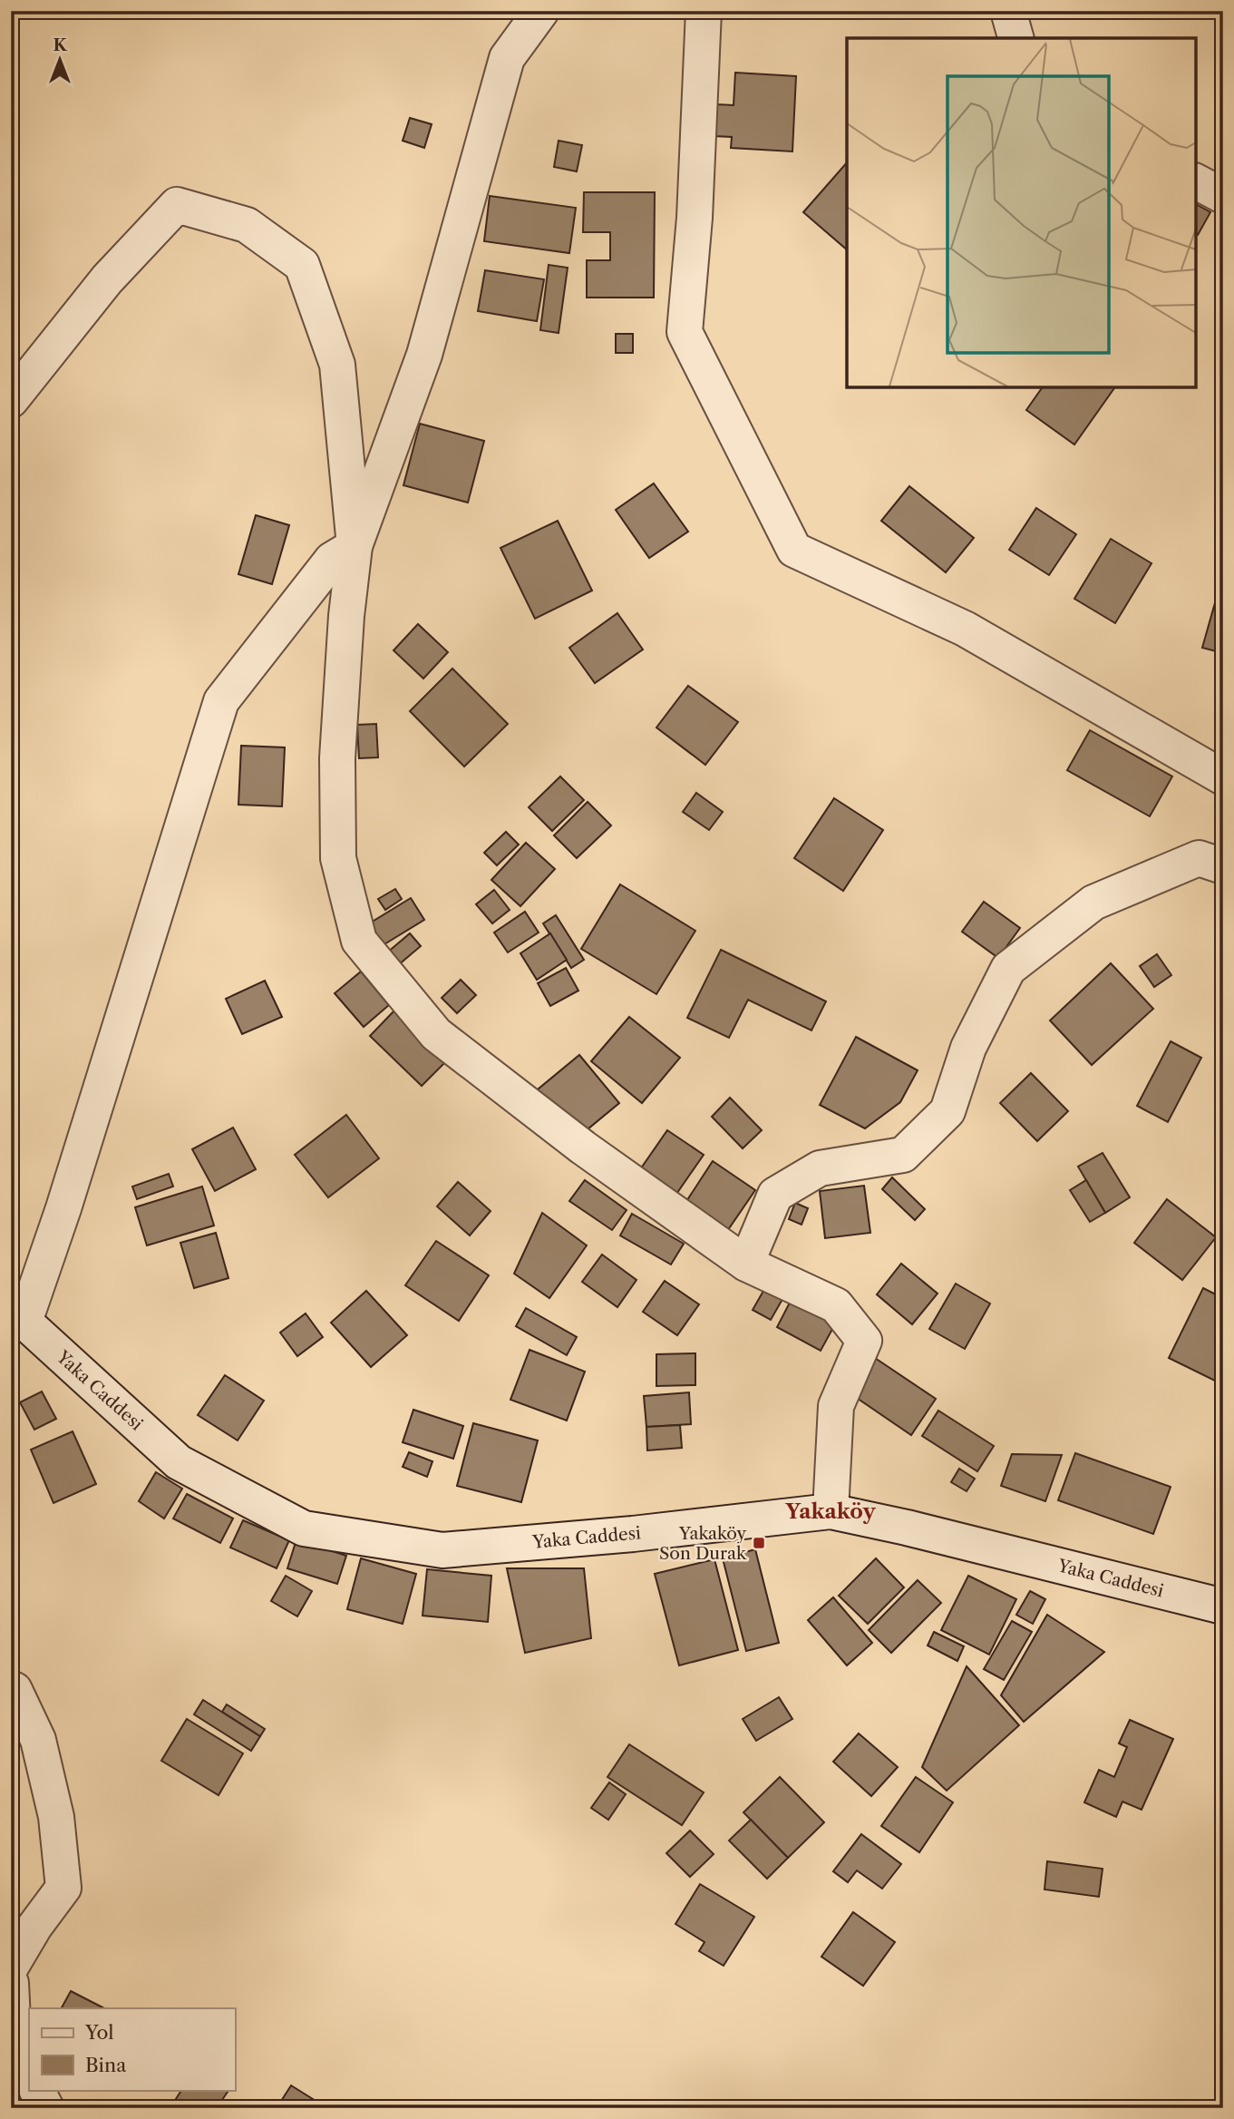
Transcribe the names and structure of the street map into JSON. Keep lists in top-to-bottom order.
{
  "streets": {
    "street": ["Yaka Caddesi"]
  },
  "districts": ["Yakaköy"],
  "places": {
    "transit": ["Yakaköy Son Durak"]
  },
  "legend": ["Yol", "Bina"],
  "north": "top"
}
